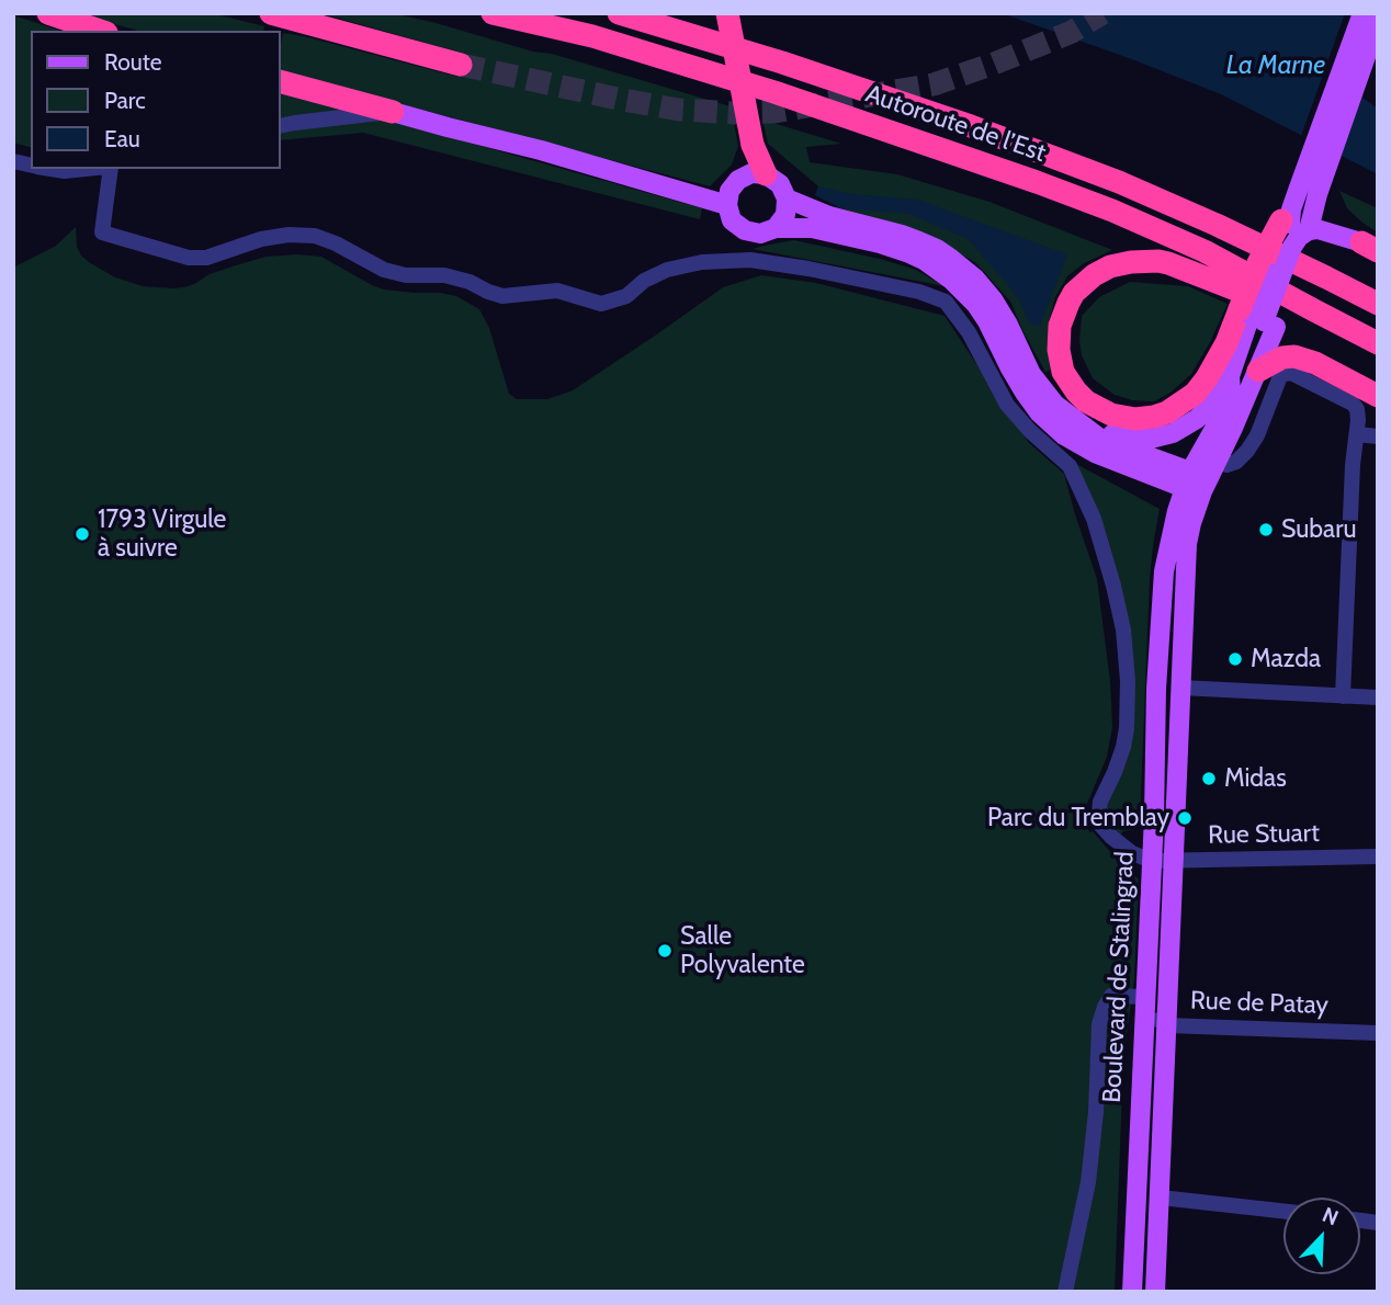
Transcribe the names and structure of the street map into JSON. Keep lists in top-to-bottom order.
{
  "streets": {
    "highway": ["Autoroute de l’Est"],
    "main road": ["Boulevard de Stalingrad"],
    "street": ["Rue Stuart", "Rue de Patay"]
  },
  "crossings": [
    ["Rue Stuart", "Boulevard de Stalingrad"],
    ["Boulevard de Stalingrad", "Rue de Patay"]
  ],
  "water": ["La Marne"],
  "places": [
    "Subaru",
    "1793 Virgule à suivre",
    "Mazda",
    "Midas",
    "Parc du Tremblay",
    "Salle Polyvalente"
  ],
  "legend": ["Route", "Parc", "Eau"],
  "north": "top right"
}
